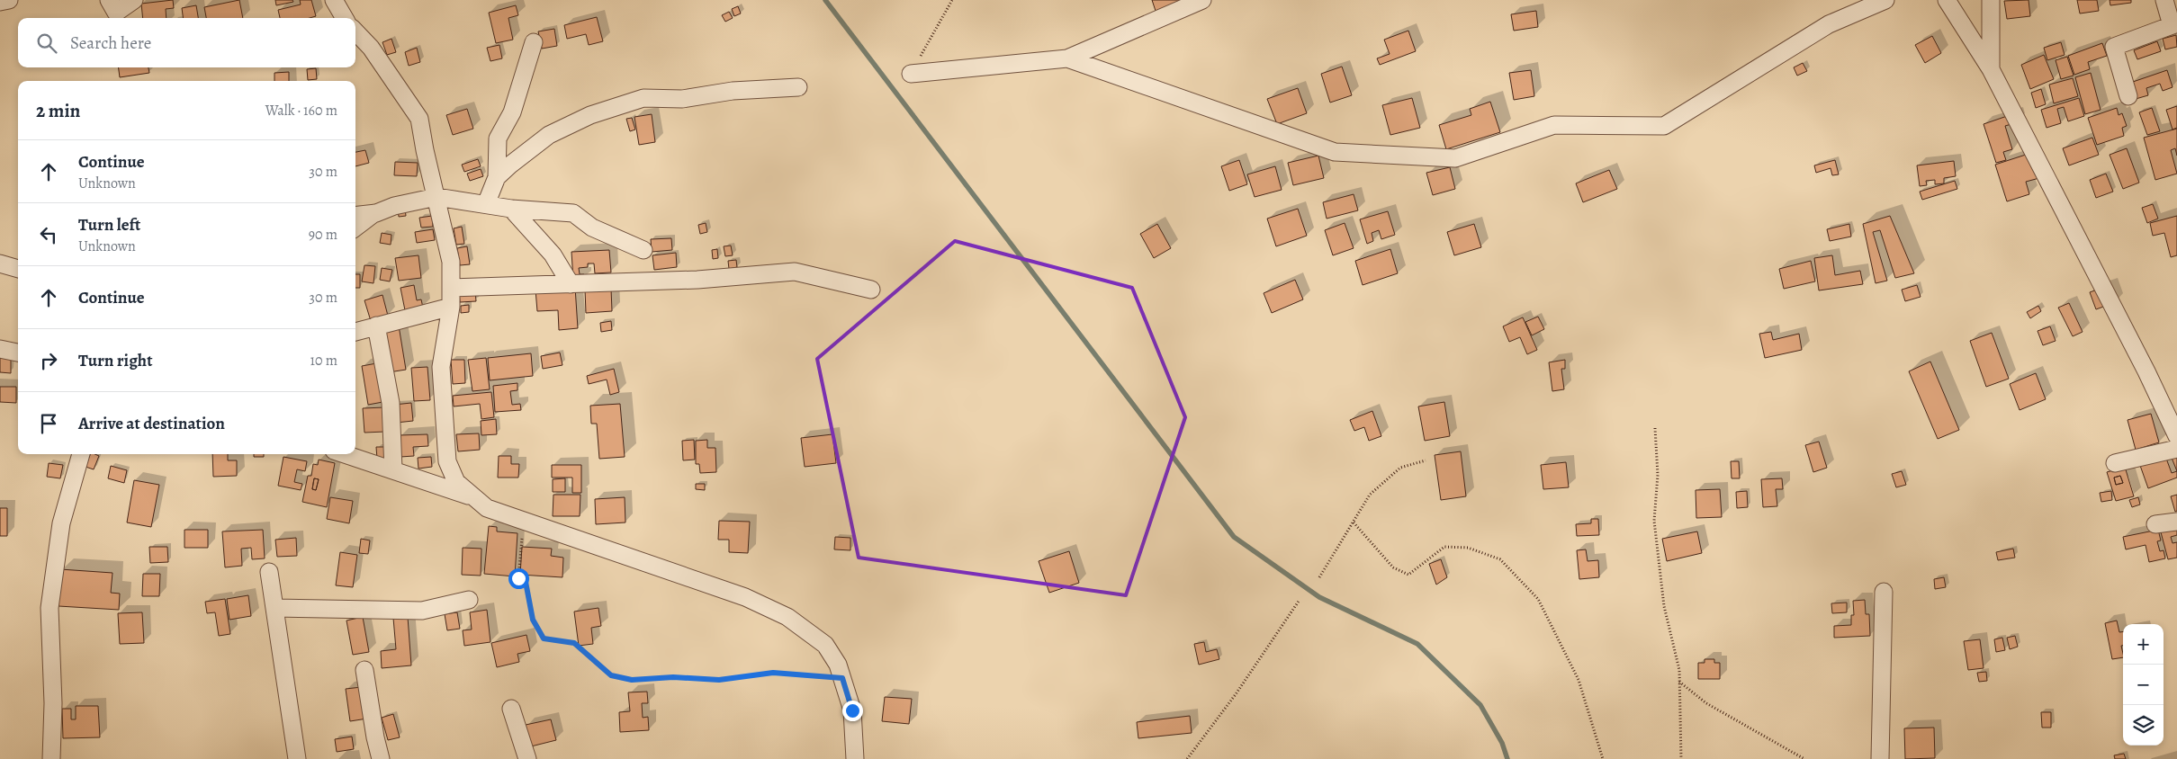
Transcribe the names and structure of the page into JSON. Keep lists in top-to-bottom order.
{
  "page": {
    "search": "Search here",
    "heading": ["2 min", "Walk · 160 m"],
    "list": [
      ["Continue", "Unknown", "30 m"],
      ["Turn left", "Unknown", "90 m"],
      ["Continue", "30 m"],
      ["Turn right", "10 m"],
      "Arrive at destination"
    ],
    "map_buttons": ["+", "−"]
  }
}
